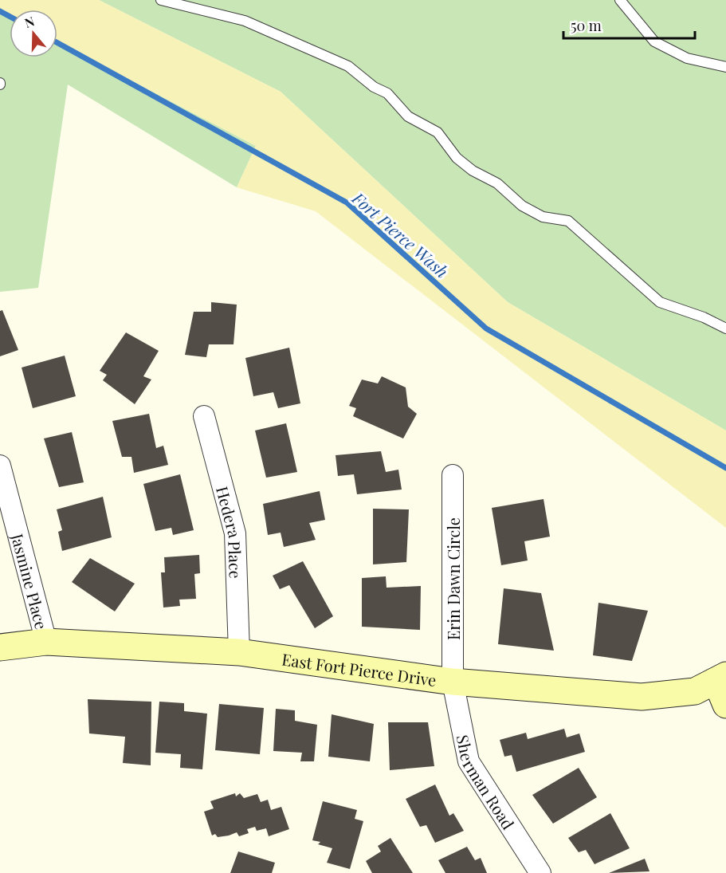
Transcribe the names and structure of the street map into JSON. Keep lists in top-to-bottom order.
{
  "streets": {
    "street": [
      "Hedera Place",
      "Erin Dawn Circle",
      "Jasmine Place",
      "East Fort Pierce Drive",
      "Sherman Road"
    ]
  },
  "crossings": [
    ["Hedera Place", "East Fort Pierce Drive"],
    ["Erin Dawn Circle", "East Fort Pierce Drive"],
    ["Erin Dawn Circle", "Sherman Road"],
    ["Jasmine Place", "East Fort Pierce Drive"],
    ["East Fort Pierce Drive", "Sherman Road"]
  ],
  "water": ["Fort Pierce Wash"],
  "scale_bar": "50 m",
  "north": "top"
}
